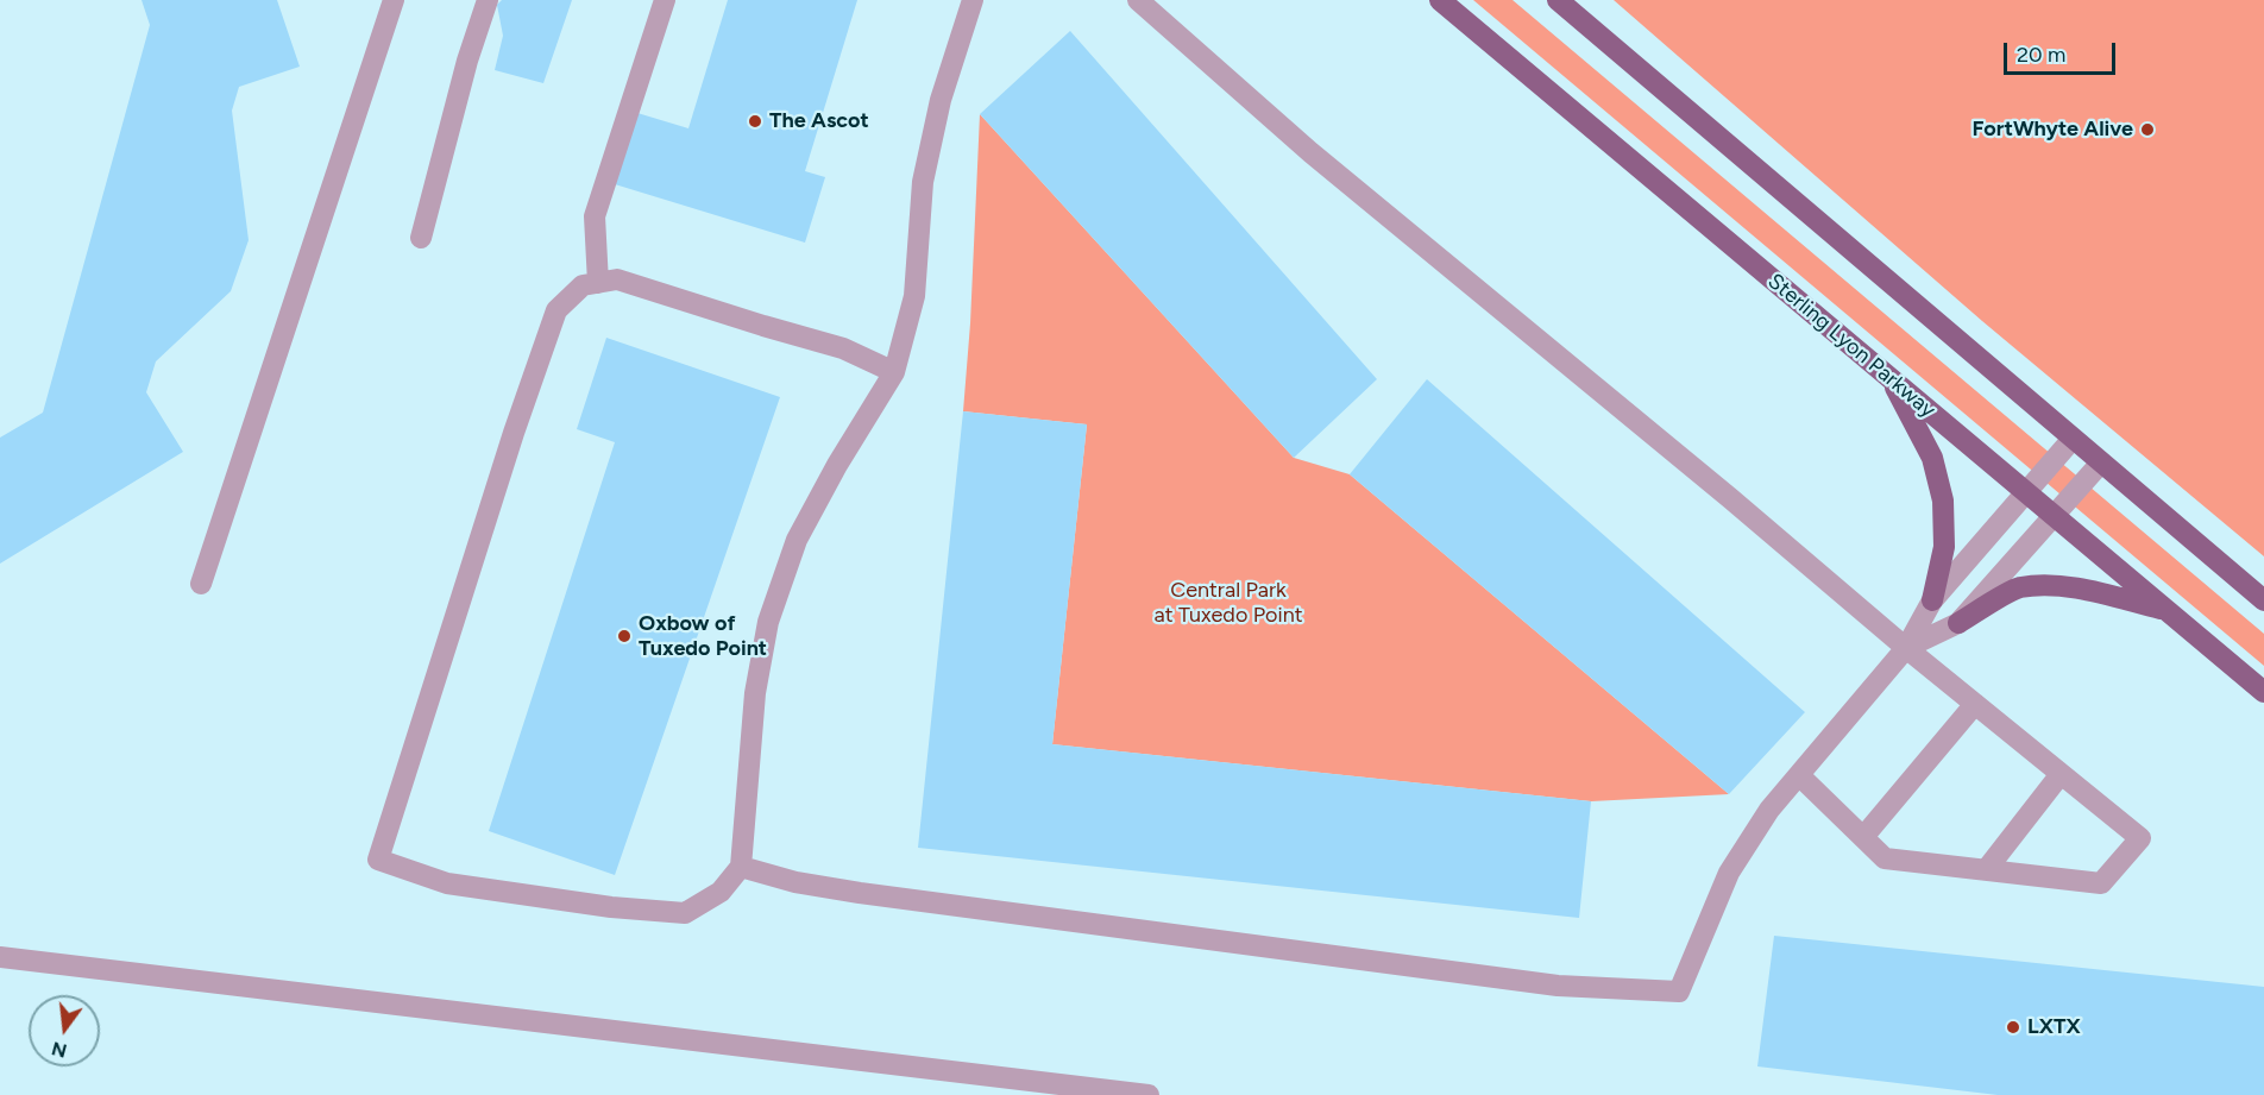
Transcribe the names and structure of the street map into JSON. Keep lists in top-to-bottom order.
{
  "streets": {
    "main road": ["Sterling Lyon Parkway"]
  },
  "parks": ["Central Park at Tuxedo Point"],
  "places": [
    "The Ascot",
    "FortWhyte Alive",
    "Oxbow of Tuxedo Point",
    "LXTX"
  ],
  "scale_bar": "20 m",
  "north": "bottom"
}
